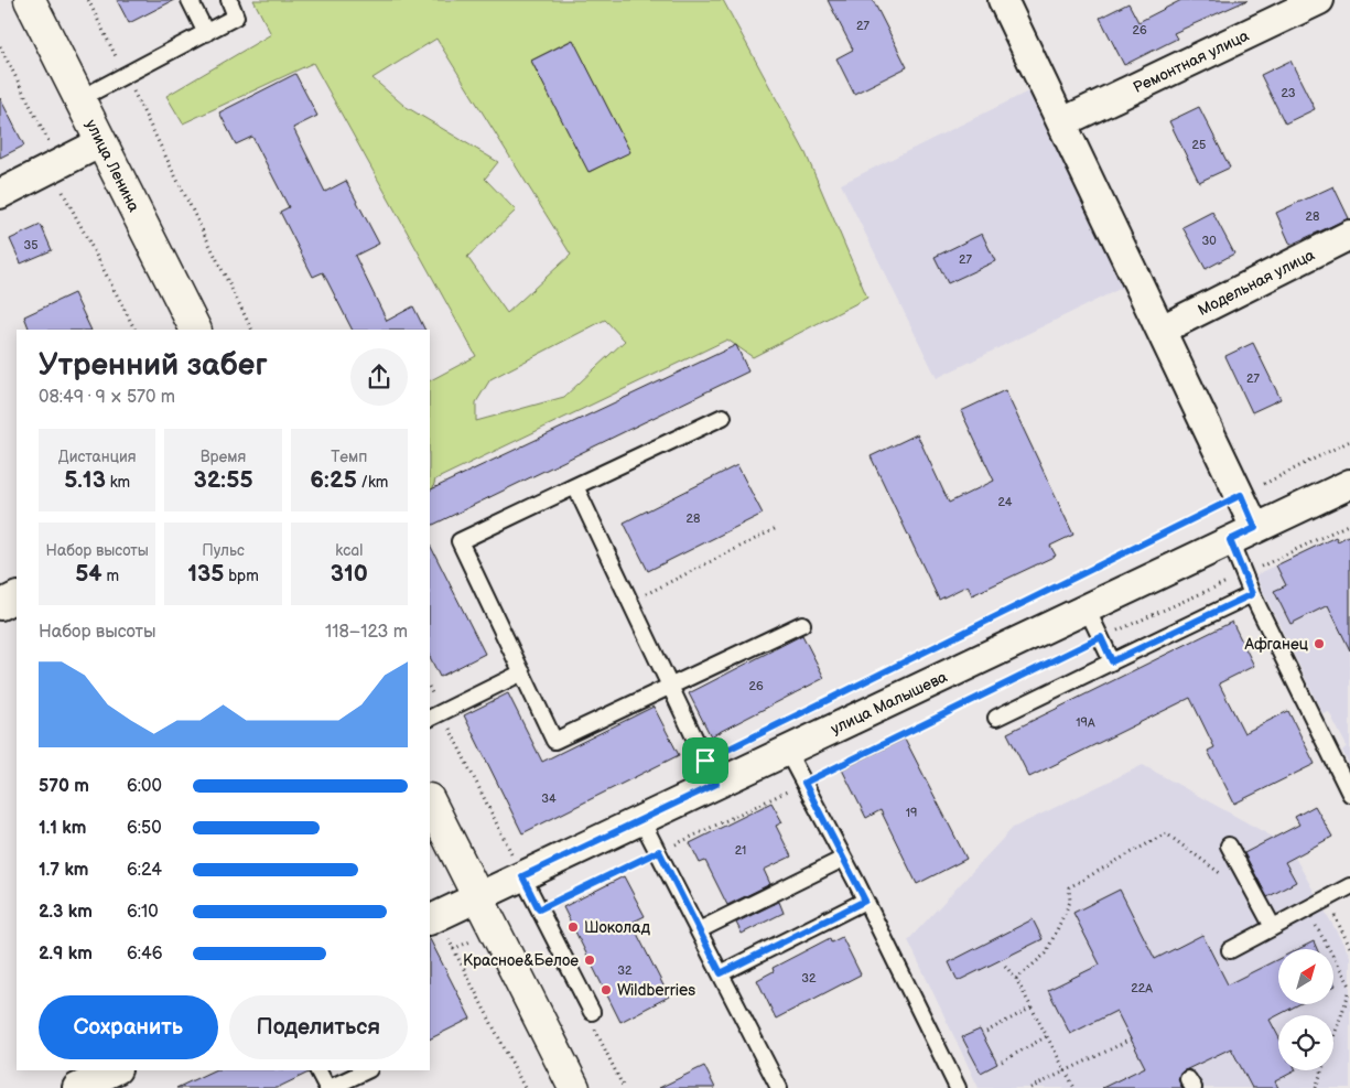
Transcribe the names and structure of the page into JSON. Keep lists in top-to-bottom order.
{
  "streets": {
    "main road": ["улица Ленина"],
    "street": ["Ремонтная улица", "Модельная улица", "улица Малышева"]
  },
  "places": [
    "Афганец",
    "Шоколад",
    "Красное&Белое",
    "Wildberries"
  ],
  "house_numbers": [
    "27",
    "26",
    "23",
    "25",
    "28",
    "30",
    "35",
    "27",
    "27",
    "24",
    "28",
    "26",
    "19А",
    "34",
    "19",
    "21",
    "32",
    "32",
    "22А"
  ],
  "north": "top right",
  "page": {
    "heading": ["Утренний забег", "08:49 · 9 × 570 m"],
    "stats": [
      ["Дистанция", "5.13 km"],
      ["Время", "32:55"],
      ["Темп", "6:25 /km"],
      ["Набор высоты", "54 m"],
      ["Пульс", "135 bpm"],
      ["kcal", "310"]
    ],
    "chart": ["Набор высоты", "118–123 m"],
    "list": [
      {
        "name": "570 m",
        "note": "6:00"
      },
      {
        "name": "1.1 km",
        "note": "6:50"
      },
      {
        "name": "1.7 km",
        "note": "6:24"
      },
      {
        "name": "2.3 km",
        "note": "6:10"
      },
      {
        "name": "2.9 km",
        "note": "6:46"
      }
    ],
    "buttons": ["Сохранить", "Поделиться"]
  }
}
